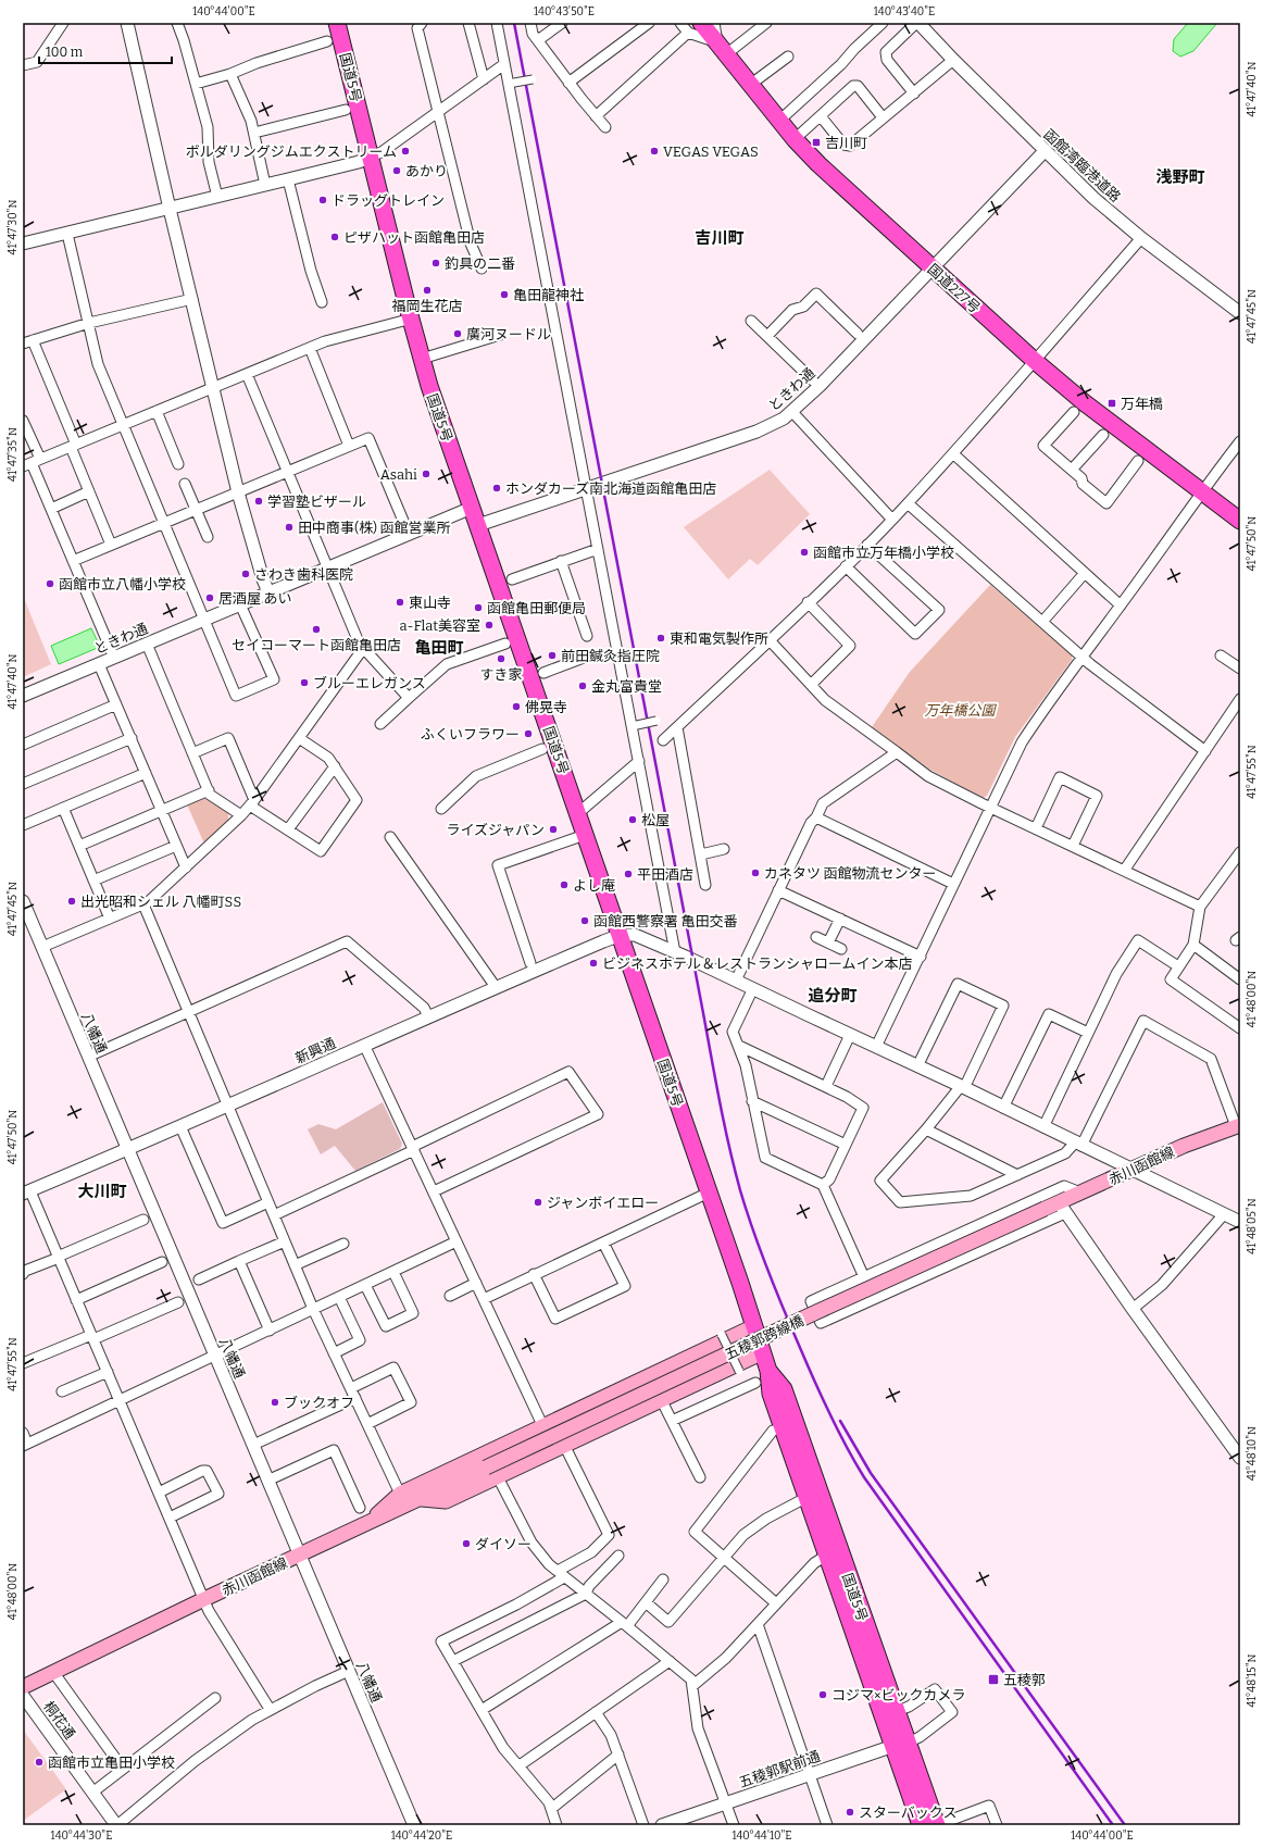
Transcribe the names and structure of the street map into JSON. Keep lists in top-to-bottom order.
{
  "streets": {
    "highway": ["国道5号", "国道227号"],
    "main road": ["赤川函館線", "五稜郭跨線橋"],
    "street": [
      "函館湾臨港道路",
      "ときわ通",
      "八幡通",
      "新興通",
      "桐花通",
      "五稜郭駅前通"
    ]
  },
  "crossings": [
    ["国道5号", "ときわ通"],
    ["国道5号", "新興通"],
    ["国道5号", "五稜郭駅前通"],
    ["函館湾臨港道路", "ときわ通"],
    ["国道227号", "ときわ通"],
    ["八幡通", "新興通"],
    ["八幡通", "赤川函館線"],
    ["赤川函館線", "五稜郭跨線橋"]
  ],
  "districts": [
    "浅野町",
    "吉川町",
    "亀田町",
    "追分町",
    "大川町"
  ],
  "parks": ["万年橋公園"],
  "places": {
    "transit": ["吉川町", "万年橋", "五稜郭"],
    "other": [
      "ボルダリングジムエクストリーム",
      "VEGAS VEGAS",
      "あかり",
      "ドラッグトレイン",
      "ピザハット函館亀田店",
      "釣具の二番",
      "福岡生花店",
      "亀田龍神社",
      "廣河ヌードル",
      "Asahi",
      "ホンダカーズ南北海道函館亀田店",
      "学習塾ビザール",
      "田中商事(株) 函館営業所",
      "函館市立万年橋小学校",
      "さわき歯科医院",
      "函館市立八幡小学校",
      "居酒屋 あい",
      "東山寺",
      "函館亀田郵便局",
      "a-Flat美容室",
      "セイコーマート函館亀田店",
      "東和電気製作所",
      "前田鍼灸指圧院",
      "すき家",
      "ブルーエレガンス",
      "金丸富貴堂",
      "佛晃寺",
      "ふくいフラワー",
      "松屋",
      "ライズジャパン",
      "カネタツ 函館物流センター",
      "平田酒店",
      "よし庵",
      "出光昭和シェル 八幡町SS",
      "函館西警察署 亀田交番",
      "ビジネスホテル＆レストランシャロームイン本店",
      "ジャンボイエロー",
      "ブックオフ",
      "ダイソー",
      "コジマ×ビックカメラ",
      "函館市立亀田小学校",
      "スターバックス"
    ]
  },
  "scale_bar": "100 m",
  "coordinates": [
    "140°44'00\"E",
    "140°43'50\"E",
    "140°43'40\"E",
    "41°47'40\"N",
    "41°47'30\"N",
    "41°47'45\"N",
    "41°47'35\"N",
    "41°47'50\"N",
    "41°47'55\"N",
    "41°48'00\"N",
    "41°48'05\"N",
    "41°48'10\"N",
    "41°48'15\"N",
    "140°44'30\"E",
    "140°44'20\"E",
    "140°44'10\"E"
  ]
}
